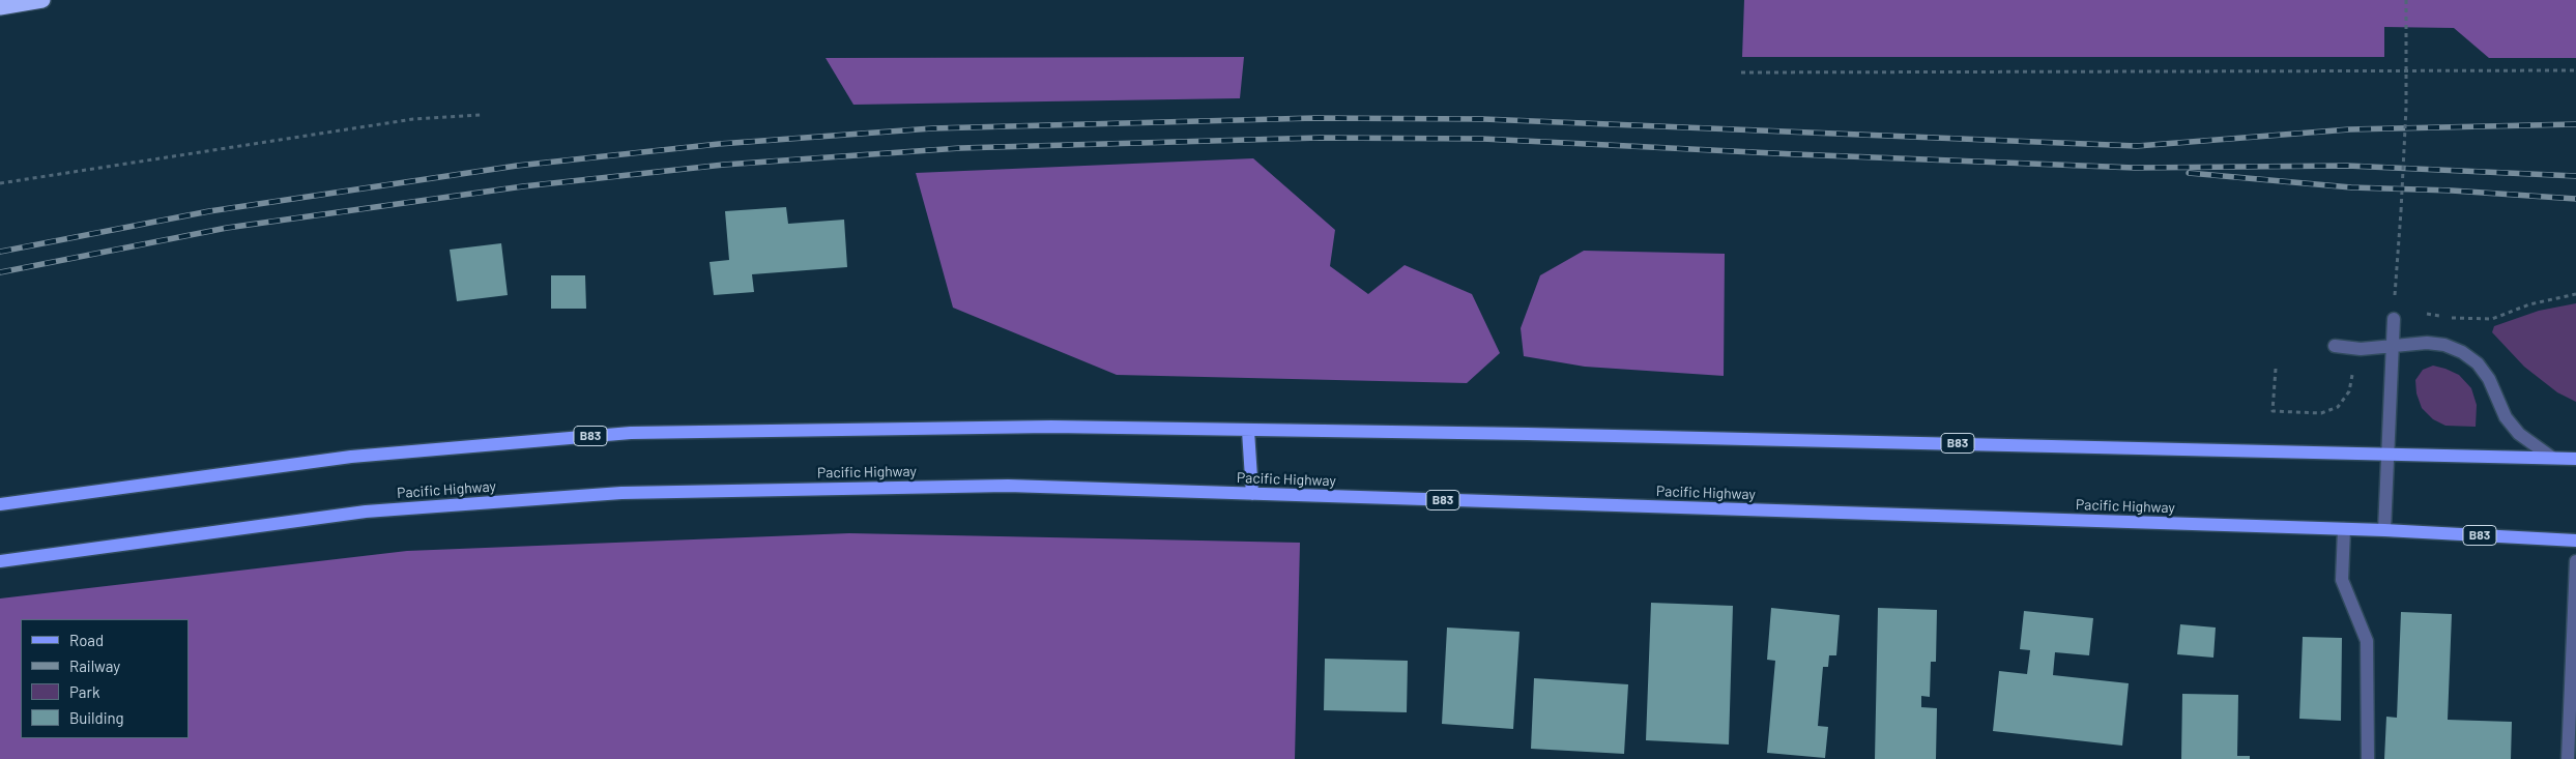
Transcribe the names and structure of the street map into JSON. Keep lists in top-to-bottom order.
{
  "streets": {
    "main road": ["B83", "Pacific Highway"]
  },
  "legend": [
    "Road",
    "Railway",
    "Park",
    "Building"
  ]
}
